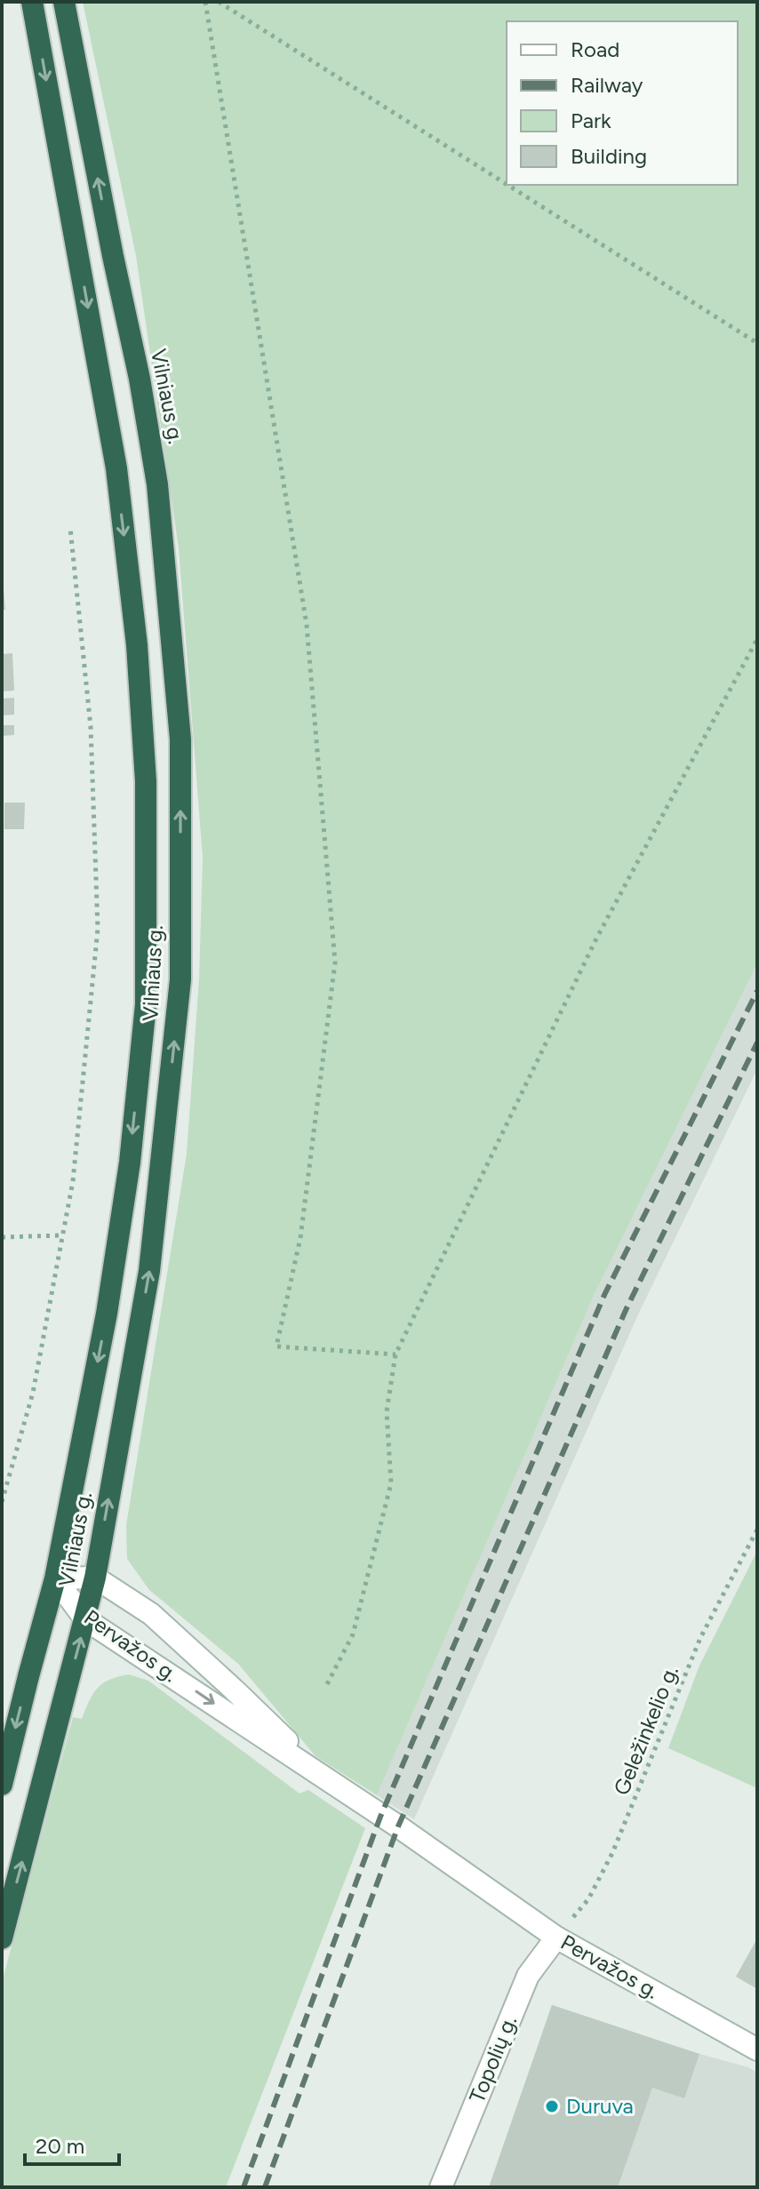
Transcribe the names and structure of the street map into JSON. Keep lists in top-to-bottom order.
{
  "streets": {
    "highway": ["Vilniaus g."],
    "main road": ["Pervažos g.", "Topolių g."],
    "path": ["Geležinkelio g."]
  },
  "crossings": [
    ["Vilniaus g.", "Pervažos g."],
    ["Pervažos g.", "Geležinkelio g."],
    ["Pervažos g.", "Topolių g."],
    ["Geležinkelio g.", "Topolių g."]
  ],
  "places": ["Duruva"],
  "legend": [
    "Road",
    "Railway",
    "Park",
    "Building"
  ],
  "scale_bar": "20 m"
}
